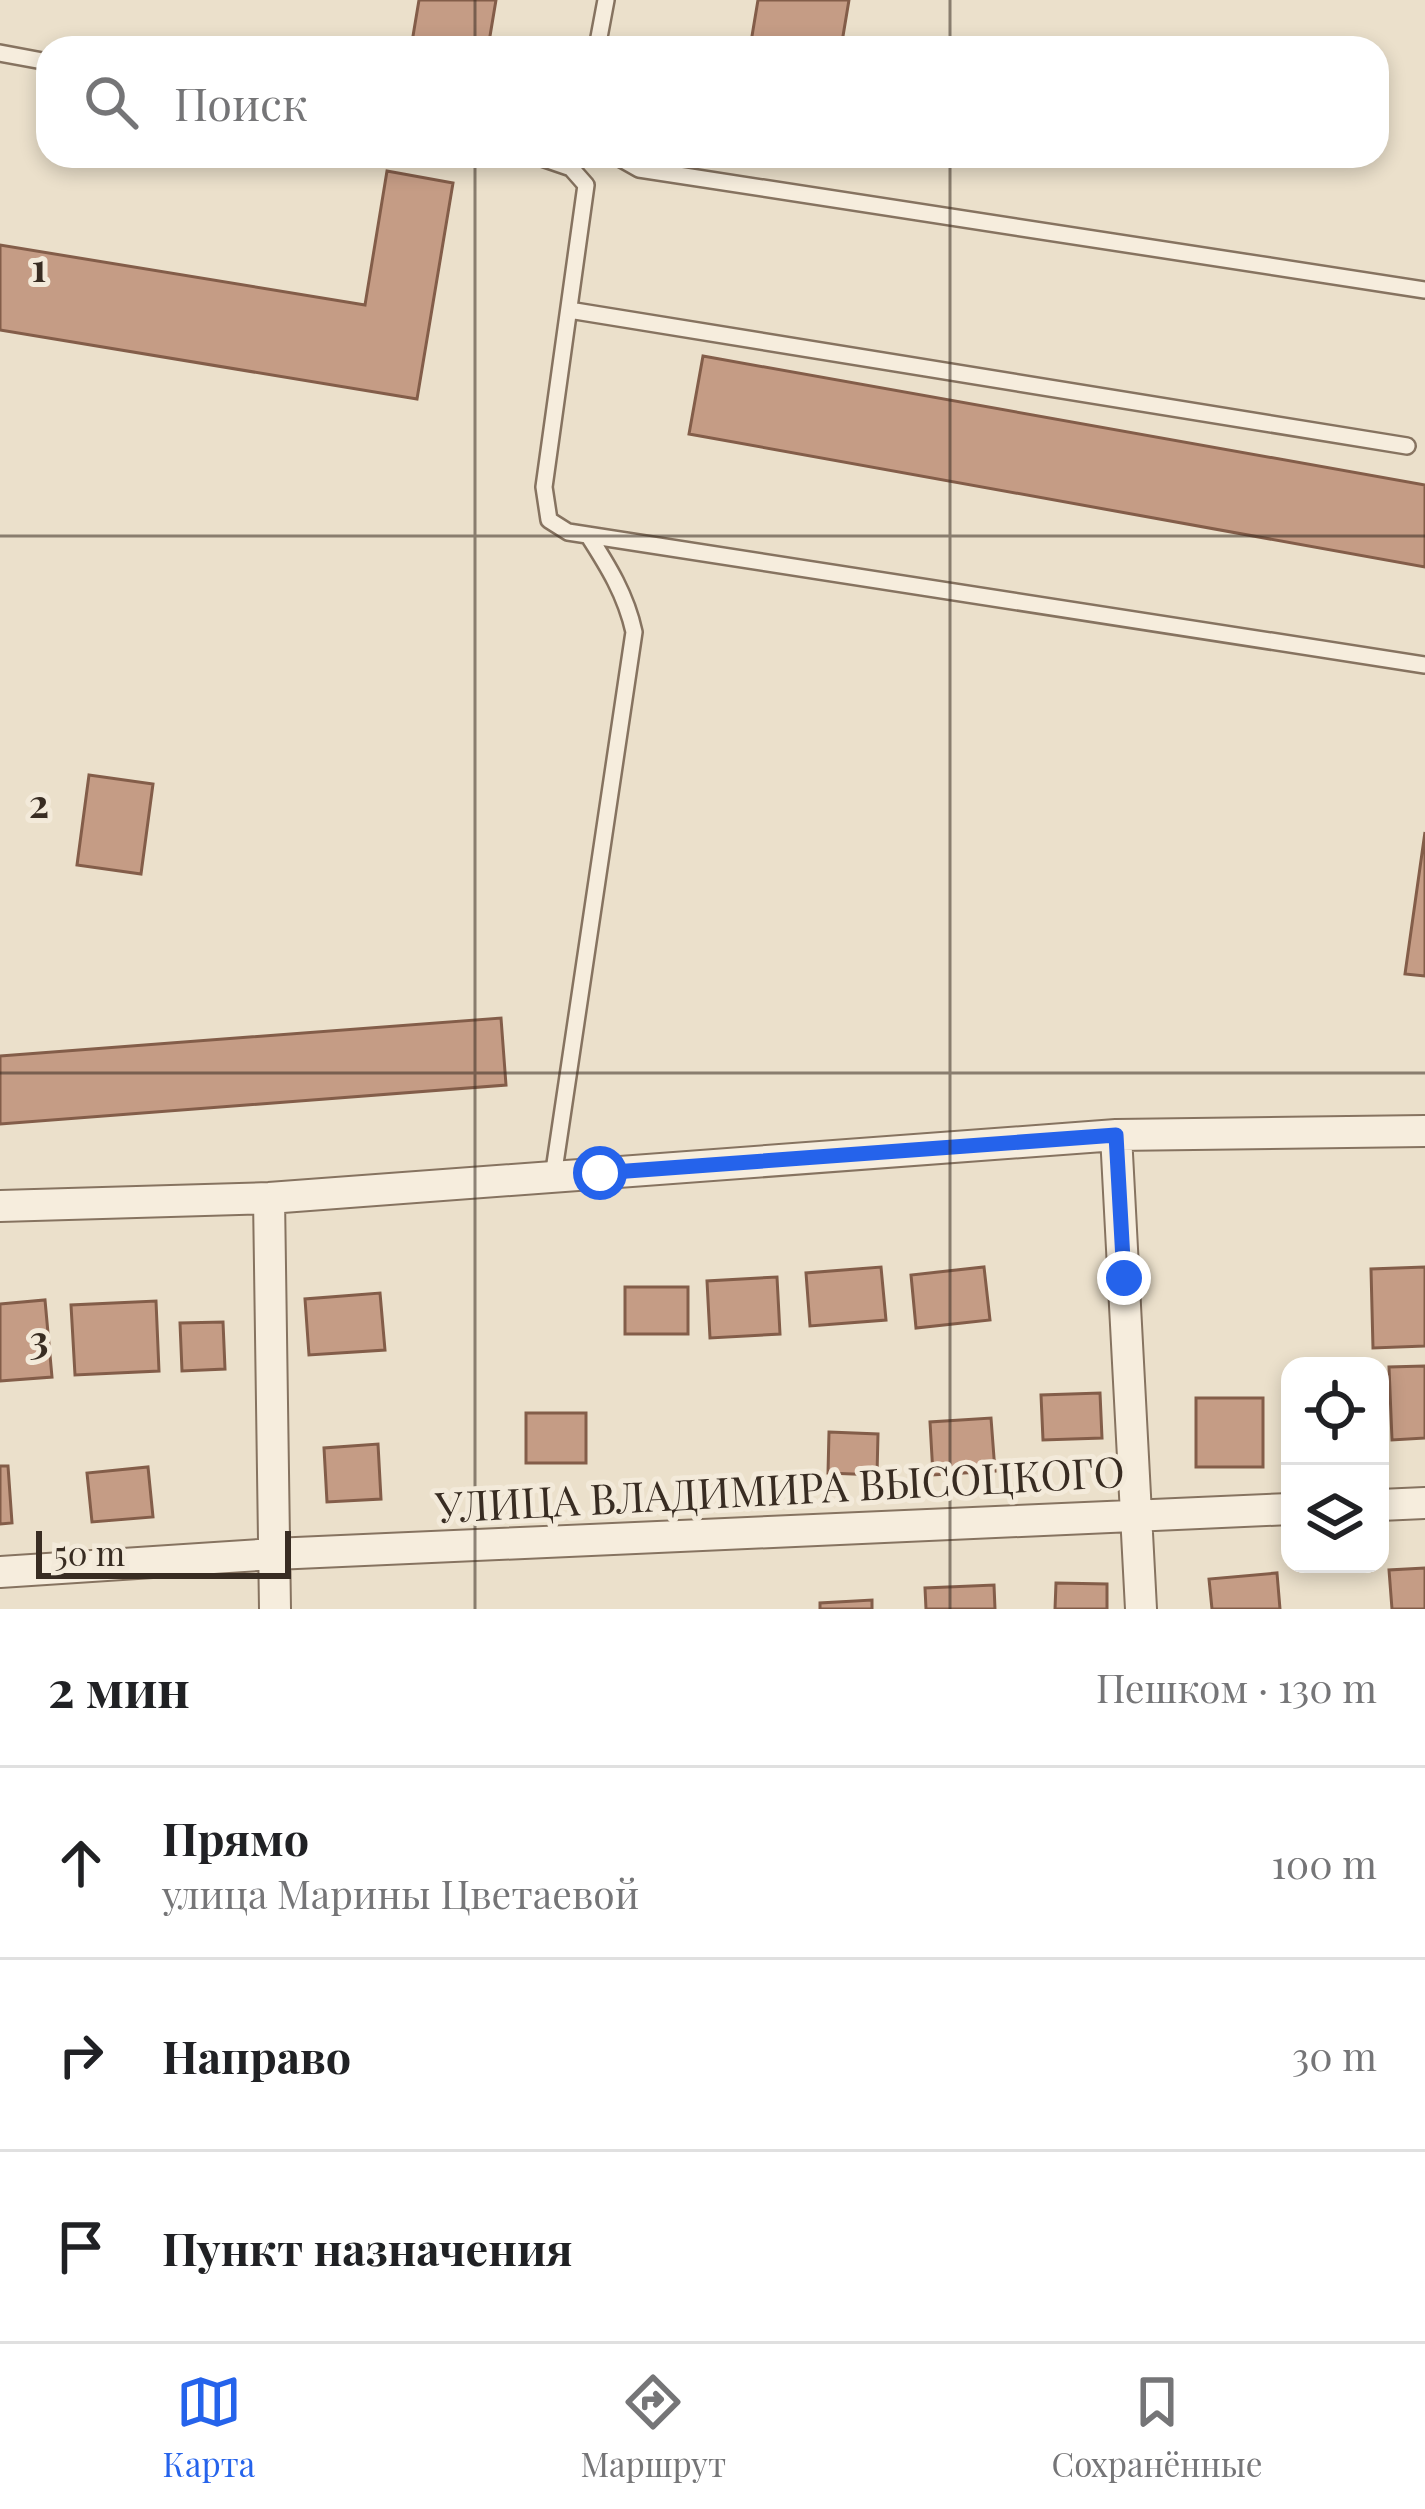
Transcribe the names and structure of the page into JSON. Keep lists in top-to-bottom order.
{
  "streets": {
    "street": ["УЛИЦА ВЛАДИМИРА ВЫСОЦКОГО"]
  },
  "scale_bar": "50 m",
  "page": {
    "search": "Поиск",
    "scale": "50 m",
    "heading": ["2 мин", "Пешком · 130 m"],
    "list": [
      ["Прямо", "улица Марины Цветаевой", "100 m"],
      ["Направо", "30 m"],
      "Пункт назначения"
    ],
    "nav": ["Карта", "Маршрут", "Сохранённые"]
  },
  "grid": {
    "rows": ["1", "2", "3"]
  }
}
